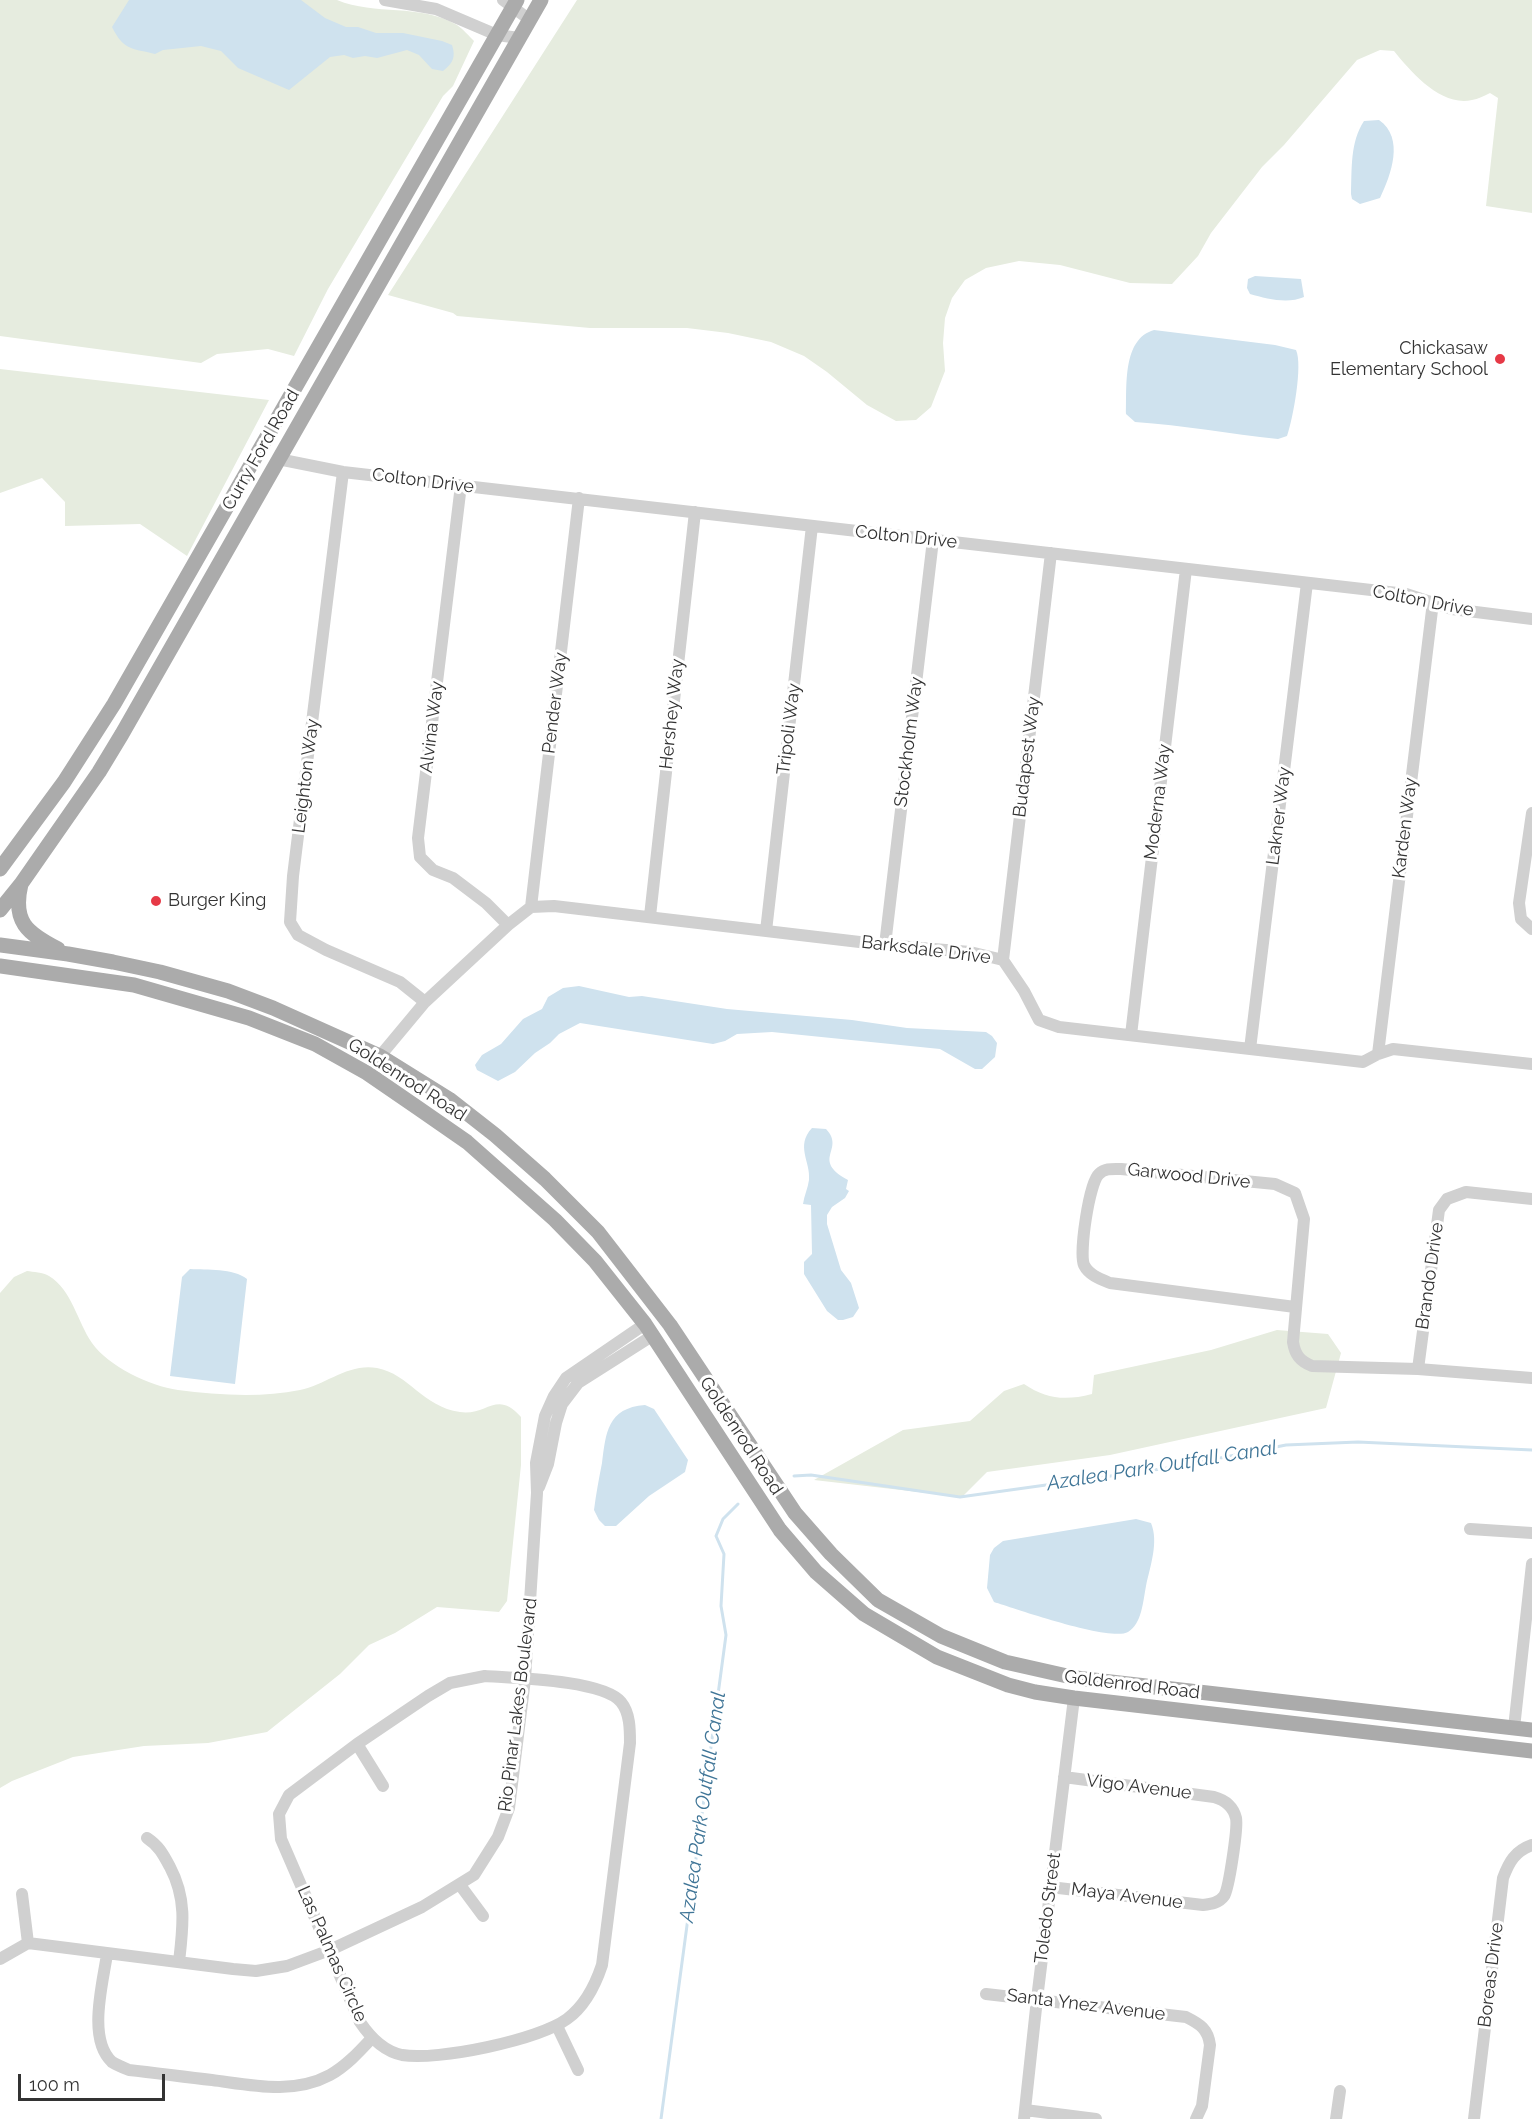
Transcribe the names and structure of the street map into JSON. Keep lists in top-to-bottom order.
{
  "streets": {
    "main road": ["Curry Ford Road", "Goldenrod Road"],
    "street": [
      "Colton Drive",
      "Pender Way",
      "Hershey Way",
      "Alvina Way",
      "Tripoli Way",
      "Stockholm Way",
      "Budapest Way",
      "Leighton Way",
      "Moderna Way",
      "Lakner Way",
      "Karden Way",
      "Barksdale Drive",
      "Garwood Drive",
      "Brando Drive",
      "Rio Pinar Lakes Boulevard",
      "Vigo Avenue",
      "Maya Avenue",
      "Toledo Street",
      "Las Palmas Circle",
      "Boreas Drive",
      "Santa Ynez Avenue"
    ]
  },
  "crossings": [
    ["Curry Ford Road", "Colton Drive"],
    ["Colton Drive", "Pender Way"],
    ["Colton Drive", "Hershey Way"],
    ["Colton Drive", "Alvina Way"],
    ["Colton Drive", "Tripoli Way"],
    ["Colton Drive", "Stockholm Way"],
    ["Colton Drive", "Budapest Way"],
    ["Colton Drive", "Leighton Way"],
    ["Colton Drive", "Moderna Way"],
    ["Colton Drive", "Lakner Way"],
    ["Colton Drive", "Karden Way"],
    ["Pender Way", "Barksdale Drive"],
    ["Hershey Way", "Barksdale Drive"],
    ["Tripoli Way", "Barksdale Drive"],
    ["Stockholm Way", "Barksdale Drive"],
    ["Budapest Way", "Barksdale Drive"],
    ["Moderna Way", "Barksdale Drive"],
    ["Lakner Way", "Barksdale Drive"],
    ["Karden Way", "Barksdale Drive"],
    ["Goldenrod Road", "Rio Pinar Lakes Boulevard"],
    ["Goldenrod Road", "Toledo Street"],
    ["Garwood Drive", "Brando Drive"],
    ["Rio Pinar Lakes Boulevard", "Las Palmas Circle"],
    ["Vigo Avenue", "Maya Avenue"],
    ["Vigo Avenue", "Toledo Street"],
    ["Maya Avenue", "Toledo Street"],
    ["Toledo Street", "Santa Ynez Avenue"]
  ],
  "water": ["Azalea Park Outfall Canal"],
  "places": ["Chickasaw Elementary School", "Burger King"],
  "scale_bar": "100 m"
}
